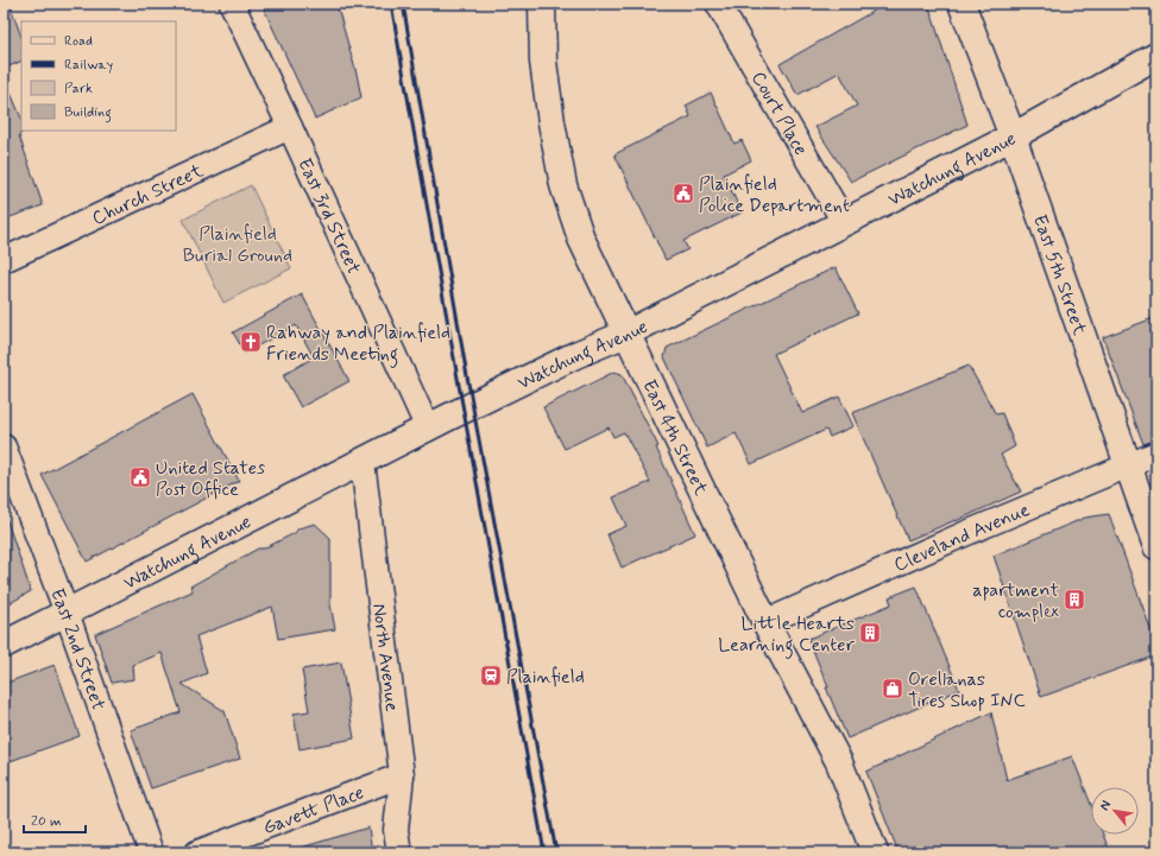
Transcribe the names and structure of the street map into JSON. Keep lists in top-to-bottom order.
{
  "streets": {
    "main road": ["Watchung Avenue", "East 5th Street", "East 4th Street"],
    "street": [
      "Court Place",
      "Church Street",
      "East 3rd Street",
      "Cleveland Avenue",
      "East 2nd Street",
      "North Avenue",
      "Gavett Place"
    ]
  },
  "crossings": [
    ["Court Place", "Watchung Avenue"],
    ["Watchung Avenue", "East 3rd Street"],
    ["Watchung Avenue", "East 5th Street"],
    ["Watchung Avenue", "East 4th Street"],
    ["Watchung Avenue", "East 2nd Street"],
    ["Watchung Avenue", "North Avenue"],
    ["Church Street", "East 3rd Street"],
    ["East 5th Street", "Cleveland Avenue"],
    ["East 4th Street", "Cleveland Avenue"],
    ["North Avenue", "Gavett Place"]
  ],
  "parks": ["Plainfield Burial Ground"],
  "places": {
    "public building": ["Plainfield Police Department", "United States Post Office"],
    "church": ["Rahway and Plainfield Friends Meeting"],
    "building": ["apartment complex", "Little Hearts Learning Center"],
    "station": ["Plainfield"],
    "shop": ["Orellanas Tires Shop INC"]
  },
  "legend": [
    "Road",
    "Railway",
    "Park",
    "Building"
  ],
  "scale_bar": "20 m",
  "north": "top left"
}
